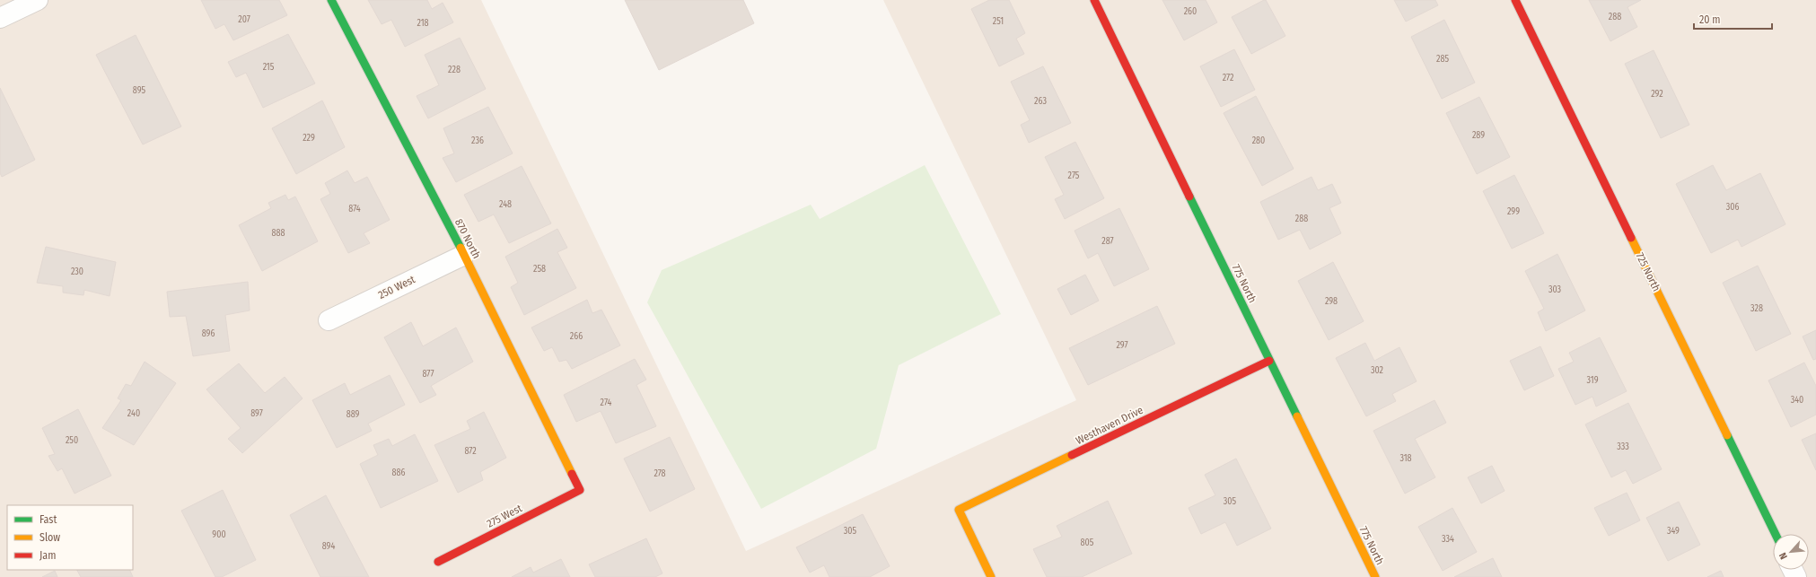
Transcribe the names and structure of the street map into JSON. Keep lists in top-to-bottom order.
{
  "streets": {
    "street": [
      "870 North",
      "725 North",
      "775 North",
      "250 West",
      "Westhaven Drive",
      "275 West"
    ]
  },
  "crossings": [
    ["870 North", "250 West"],
    ["870 North", "275 West"],
    ["775 North", "Westhaven Drive"]
  ],
  "house_numbers": [
    "260",
    "288",
    "207",
    "251",
    "218",
    "285",
    "215",
    "228",
    "272",
    "895",
    "292",
    "263",
    "289",
    "229",
    "236",
    "280",
    "275",
    "248",
    "306",
    "874",
    "299",
    "288",
    "888",
    "287",
    "258",
    "230",
    "303",
    "298",
    "328",
    "896",
    "266",
    "297",
    "302",
    "877",
    "319",
    "340",
    "274",
    "240",
    "897",
    "889",
    "250",
    "333",
    "872",
    "318",
    "886",
    "278",
    "305",
    "305",
    "349",
    "900",
    "334",
    "805",
    "894"
  ],
  "legend": ["Fast", "Slow", "Jam"],
  "scale_bar": "20 m",
  "north": "bottom left"
}
